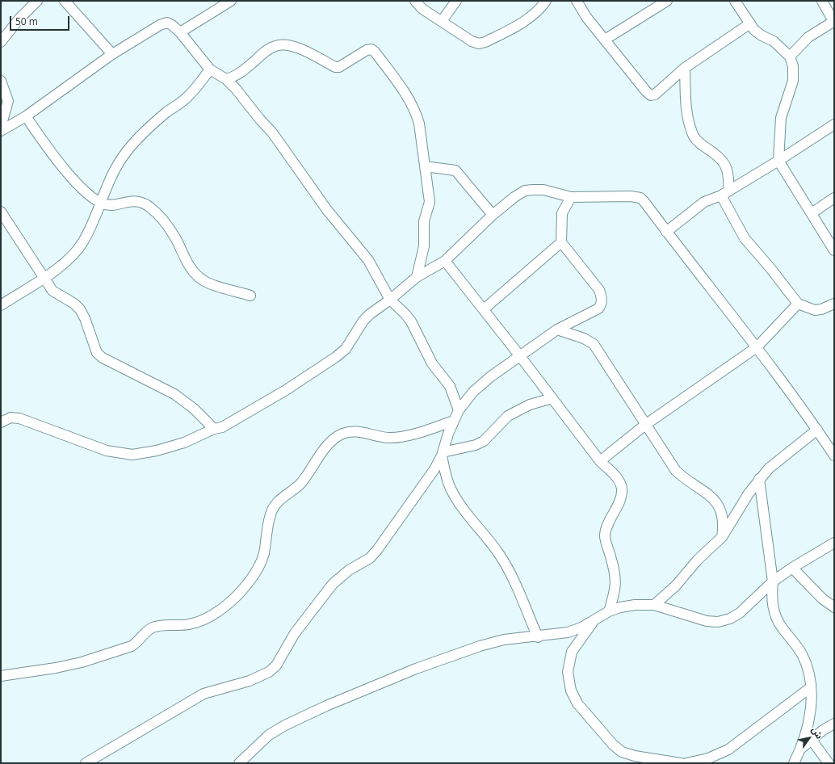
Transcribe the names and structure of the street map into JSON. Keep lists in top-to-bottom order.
{
  "scale_bar": "50 m",
  "north": "top right"
}
